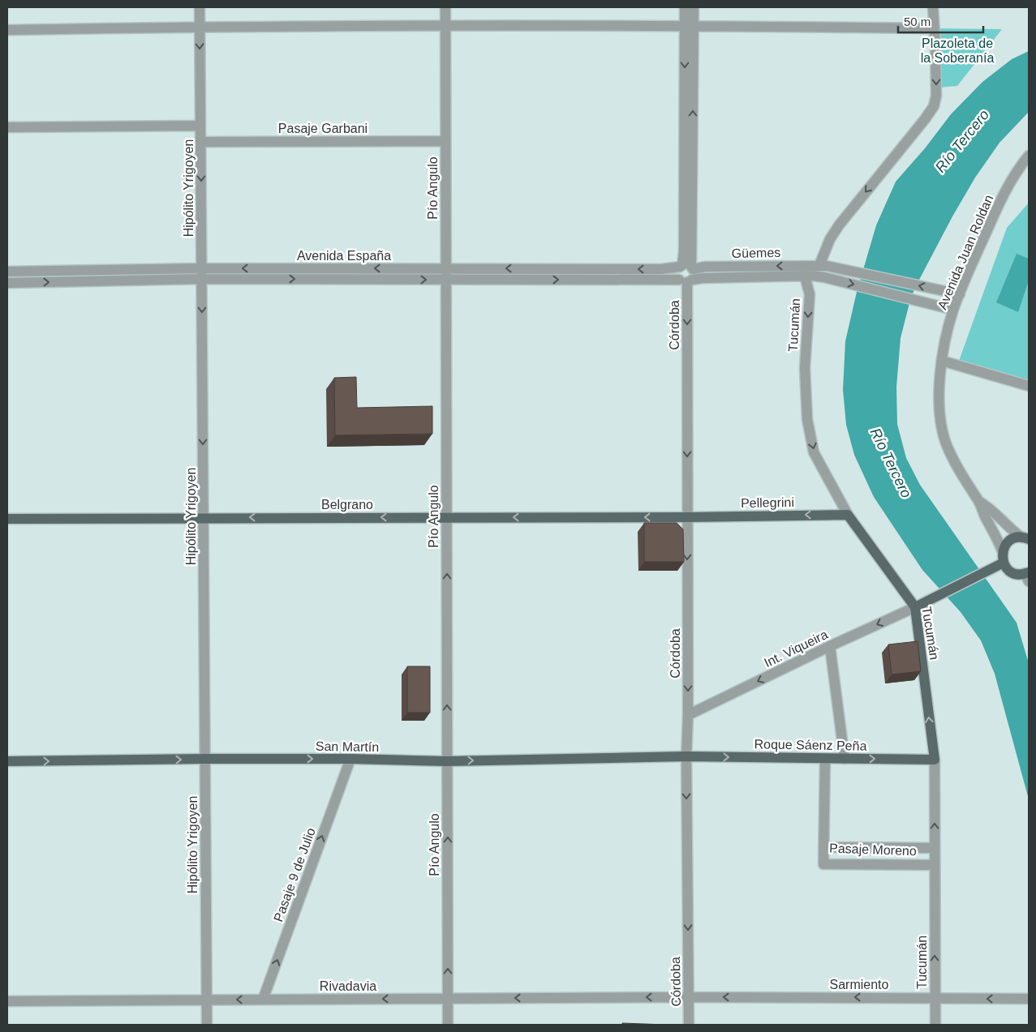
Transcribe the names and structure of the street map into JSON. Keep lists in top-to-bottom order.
{
  "streets": {
    "main road": [
      "Tucumán",
      "Pellegrini",
      "Belgrano",
      "Roque Sáenz Peña",
      "San Martín"
    ],
    "street": [
      "Pasaje Garbani",
      "Hipólito Yrigoyen",
      "Pío Angulo",
      "Avenida Juan Roldan",
      "Güemes",
      "Avenida España",
      "Córdoba",
      "Int. Viqueira",
      "Pasaje Moreno",
      "Pasaje 9 de Julio",
      "Sarmiento",
      "Rivadavia"
    ]
  },
  "crossings": [
    ["Pasaje Garbani", "Hipólito Yrigoyen"],
    ["Pasaje Garbani", "Pío Angulo"],
    ["Hipólito Yrigoyen", "Avenida España"],
    ["Hipólito Yrigoyen", "Belgrano"],
    ["Hipólito Yrigoyen", "San Martín"],
    ["Hipólito Yrigoyen", "Rivadavia"],
    ["Pío Angulo", "Avenida España"],
    ["Pío Angulo", "Belgrano"],
    ["Pío Angulo", "San Martín"],
    ["Pío Angulo", "Rivadavia"],
    ["Avenida Juan Roldan", "Güemes"],
    ["Güemes", "Avenida España"],
    ["Güemes", "Córdoba"],
    ["Güemes", "Tucumán"],
    ["Avenida España", "Córdoba"],
    ["Córdoba", "Pellegrini"],
    ["Córdoba", "Belgrano"],
    ["Córdoba", "Int. Viqueira"],
    ["Córdoba", "Roque Sáenz Peña"],
    ["Córdoba", "San Martín"],
    ["Córdoba", "Sarmiento"],
    ["Córdoba", "Rivadavia"],
    ["Tucumán", "Pellegrini"],
    ["Tucumán", "Int. Viqueira"],
    ["Tucumán", "Roque Sáenz Peña"],
    ["Tucumán", "Pasaje Moreno"],
    ["Tucumán", "Sarmiento"],
    ["Pellegrini", "Belgrano"],
    ["Roque Sáenz Peña", "San Martín"],
    ["Roque Sáenz Peña", "Pasaje Moreno"],
    ["San Martín", "Pasaje 9 de Julio"],
    ["Pasaje 9 de Julio", "Rivadavia"],
    ["Sarmiento", "Rivadavia"]
  ],
  "one_way": [
    "Hipólito Yrigoyen",
    "Pío Angulo",
    "Córdoba",
    "Pellegrini",
    "Belgrano",
    "Int. Viqueira",
    "Roque Sáenz Peña",
    "San Martín",
    "Pasaje 9 de Julio",
    "Sarmiento",
    "Rivadavia"
  ],
  "water": ["Río Tercero"],
  "parks": ["Plazoleta de la Soberanía"],
  "scale_bar": "50 m"
}
